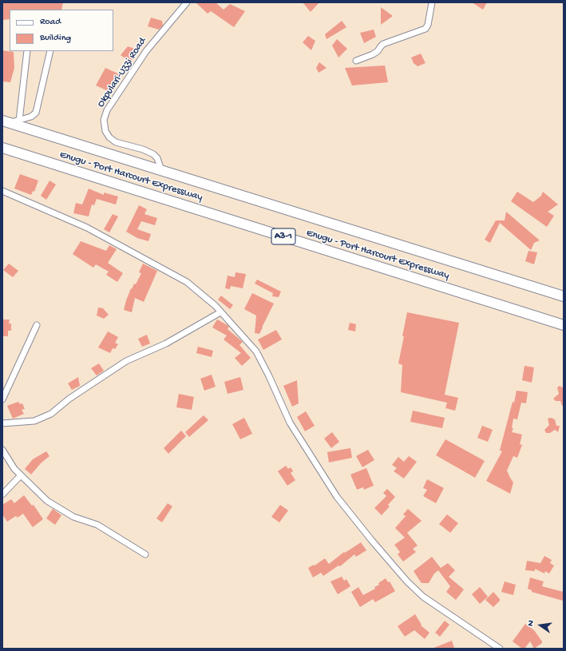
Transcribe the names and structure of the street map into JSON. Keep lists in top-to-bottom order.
{
  "streets": {
    "highway": ["Enugu - Port Harcourt Expressway", "A3-1"],
    "street": ["Okpulari-Uzzi Road"]
  },
  "crossings": [
    ["Okpulari-Uzzi Road", "Enugu - Port Harcourt Expressway"]
  ],
  "legend": ["Road", "Building"],
  "north": "left"
}
